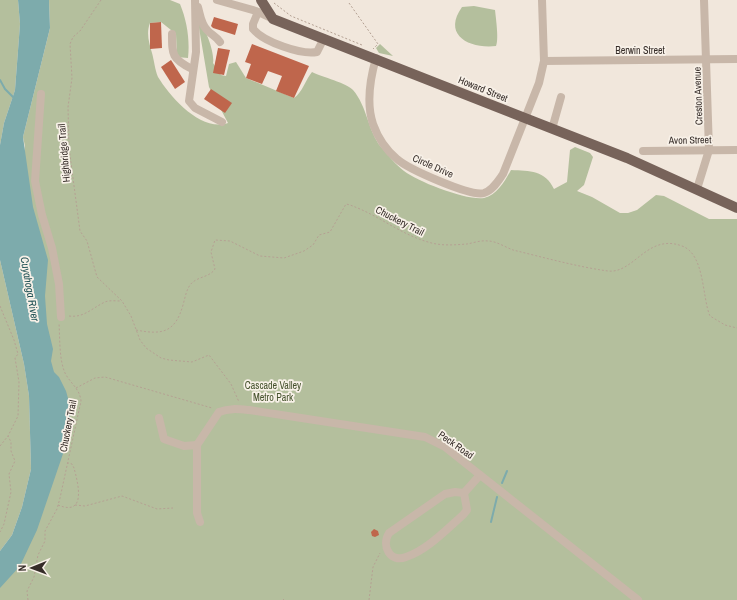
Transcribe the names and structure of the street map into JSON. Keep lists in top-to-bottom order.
{
  "streets": {
    "main road": ["Howard Street"],
    "street": [
      "Berwin Street",
      "Creston Avenue",
      "Avon Street",
      "Circle Drive",
      "Peck Road"
    ],
    "path": ["Highbridge Trail", "Chuckery Trail"]
  },
  "crossings": [
    ["Berwin Street", "Creston Avenue"],
    ["Berwin Street", "Circle Drive"],
    ["Howard Street", "Creston Avenue"],
    ["Howard Street", "Circle Drive"],
    ["Creston Avenue", "Avon Street"],
    ["Highbridge Trail", "Chuckery Trail"]
  ],
  "water": ["Cuyahoga River"],
  "parks": ["Cascade Valley Metro Park"],
  "north": "left"
}
